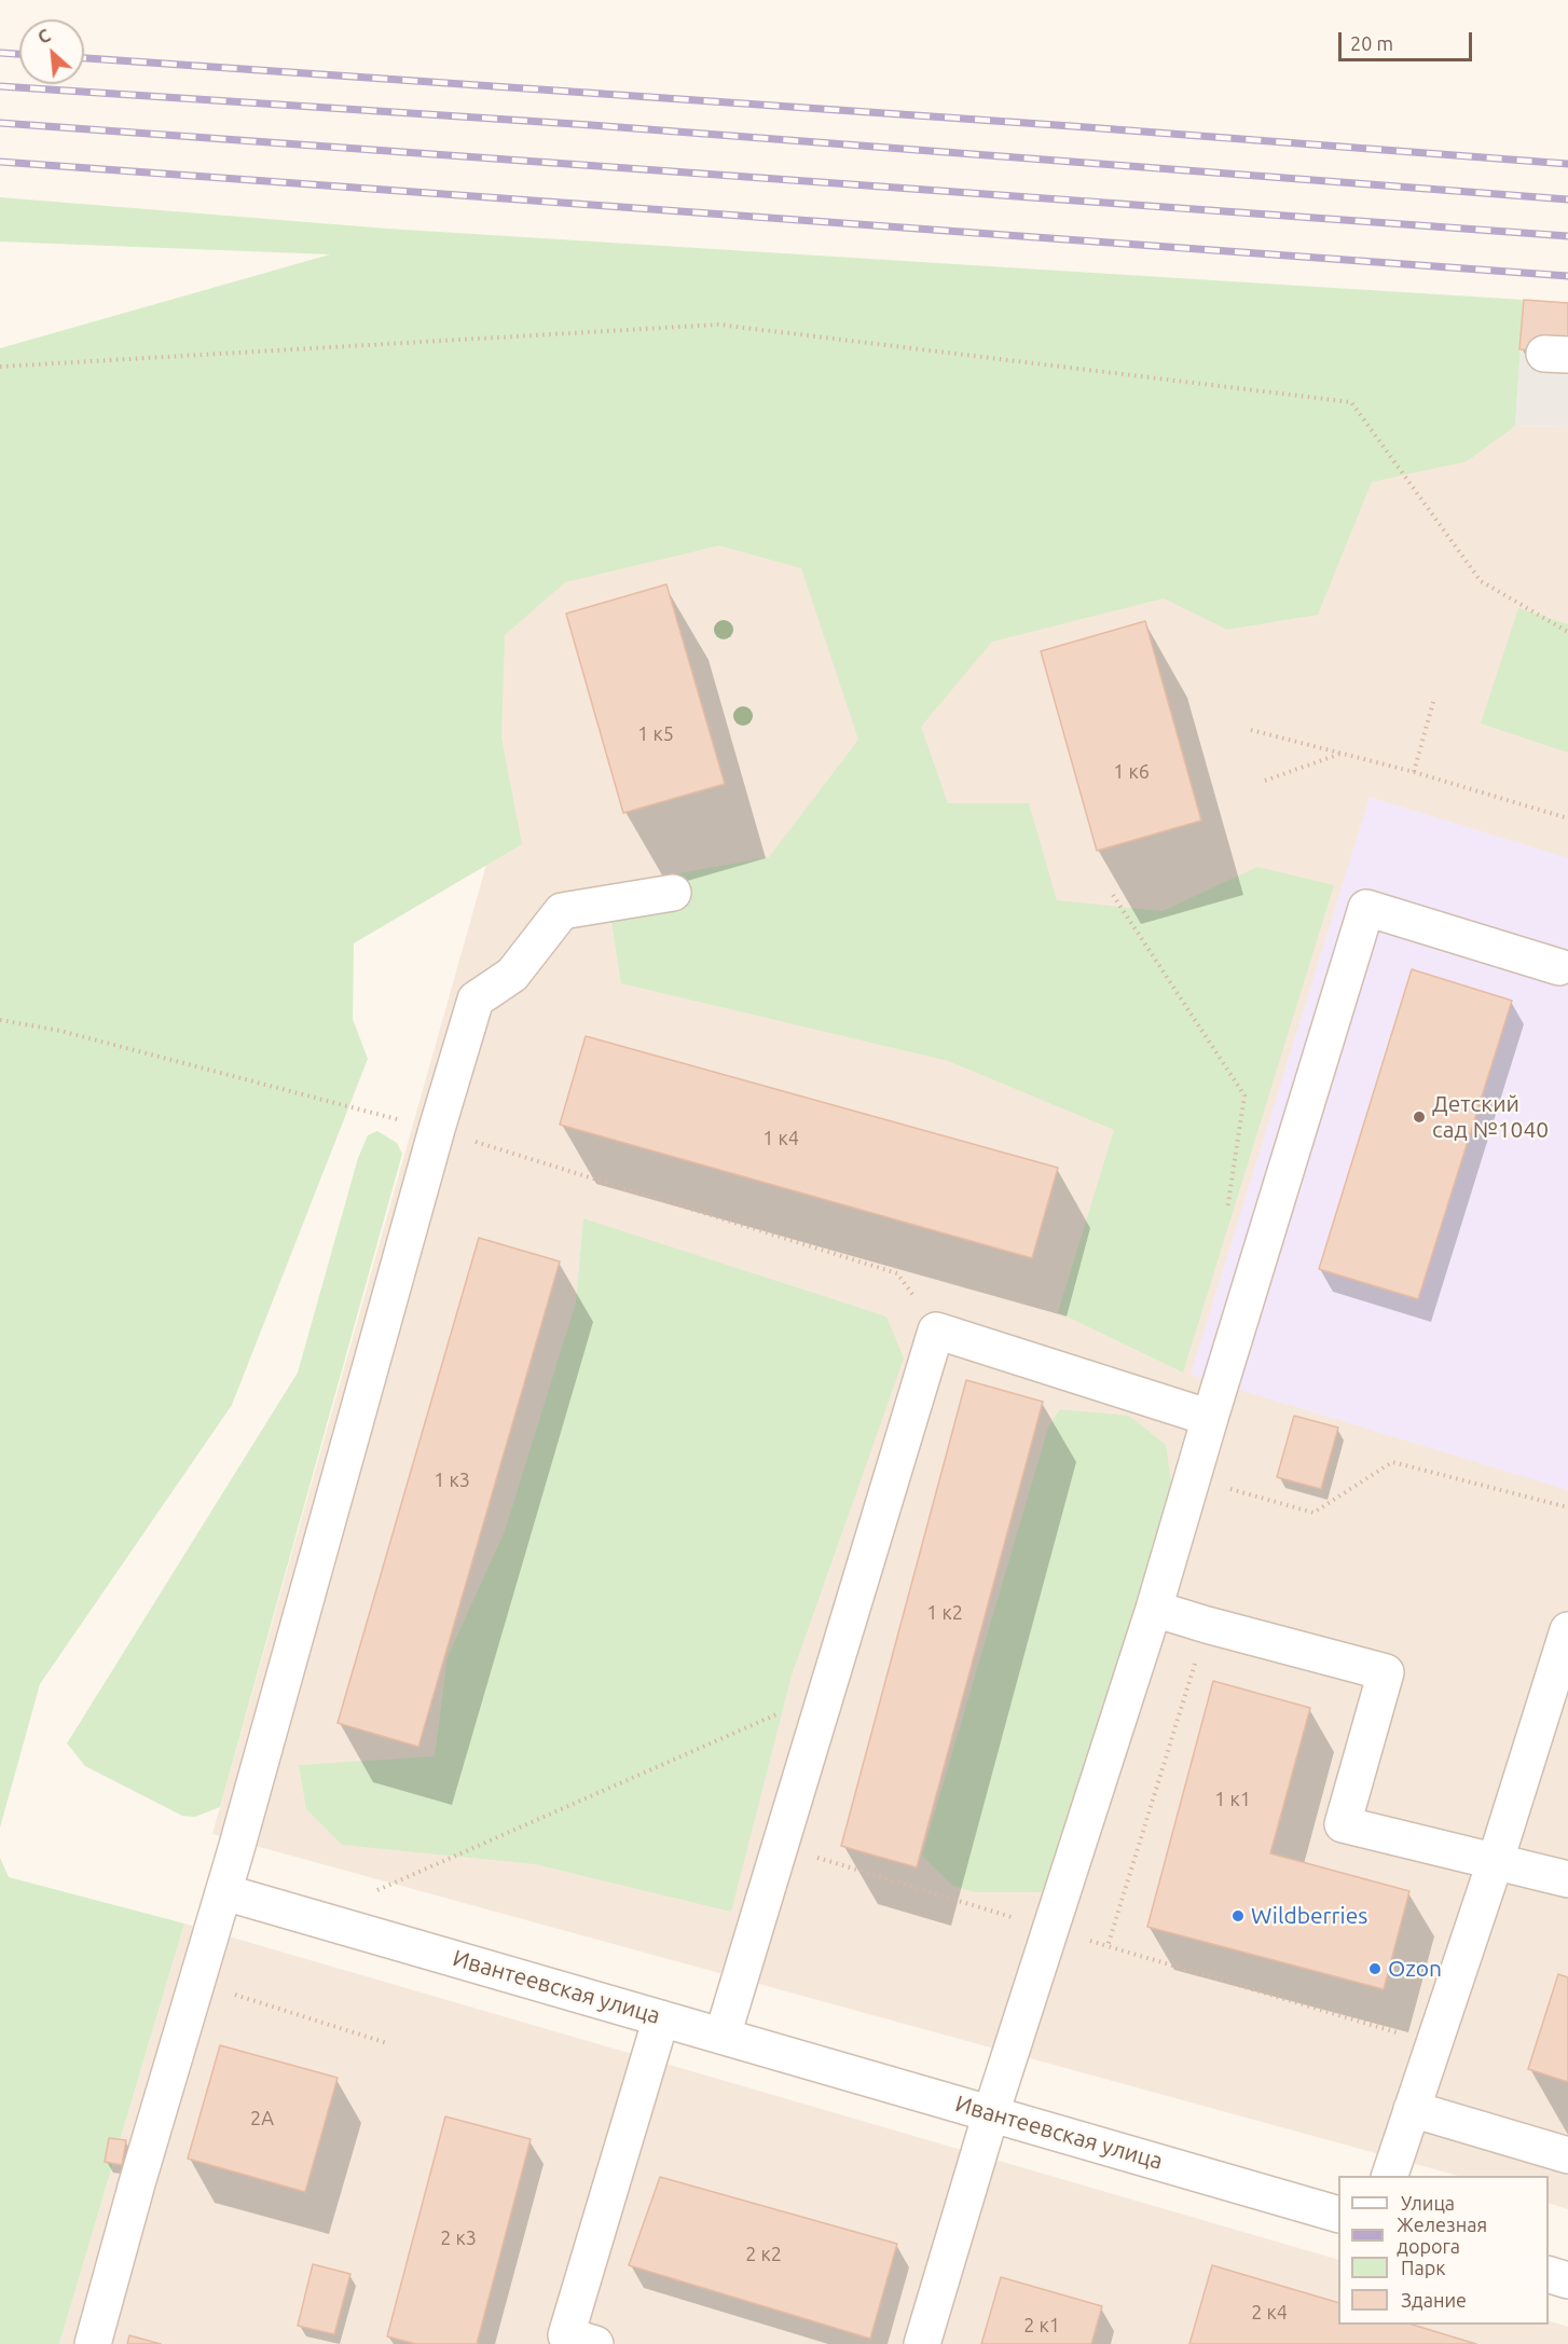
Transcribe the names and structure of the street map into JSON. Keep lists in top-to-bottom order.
{
  "streets": {
    "street": ["Ивантеевская улица"]
  },
  "places": ["Детский сад №1040", "Wildberries", "Ozon"],
  "house_numbers": [
    "1 к5",
    "1 к6",
    "1 к4",
    "1 к3",
    "1 к2",
    "1 к1",
    "2А",
    "2 к3",
    "2 к2",
    "2 к4",
    "2 к1"
  ],
  "legend": [
    "Улица",
    "Железная дорога",
    "Парк",
    "Здание"
  ],
  "scale_bar": "20 m",
  "north": "top left"
}
